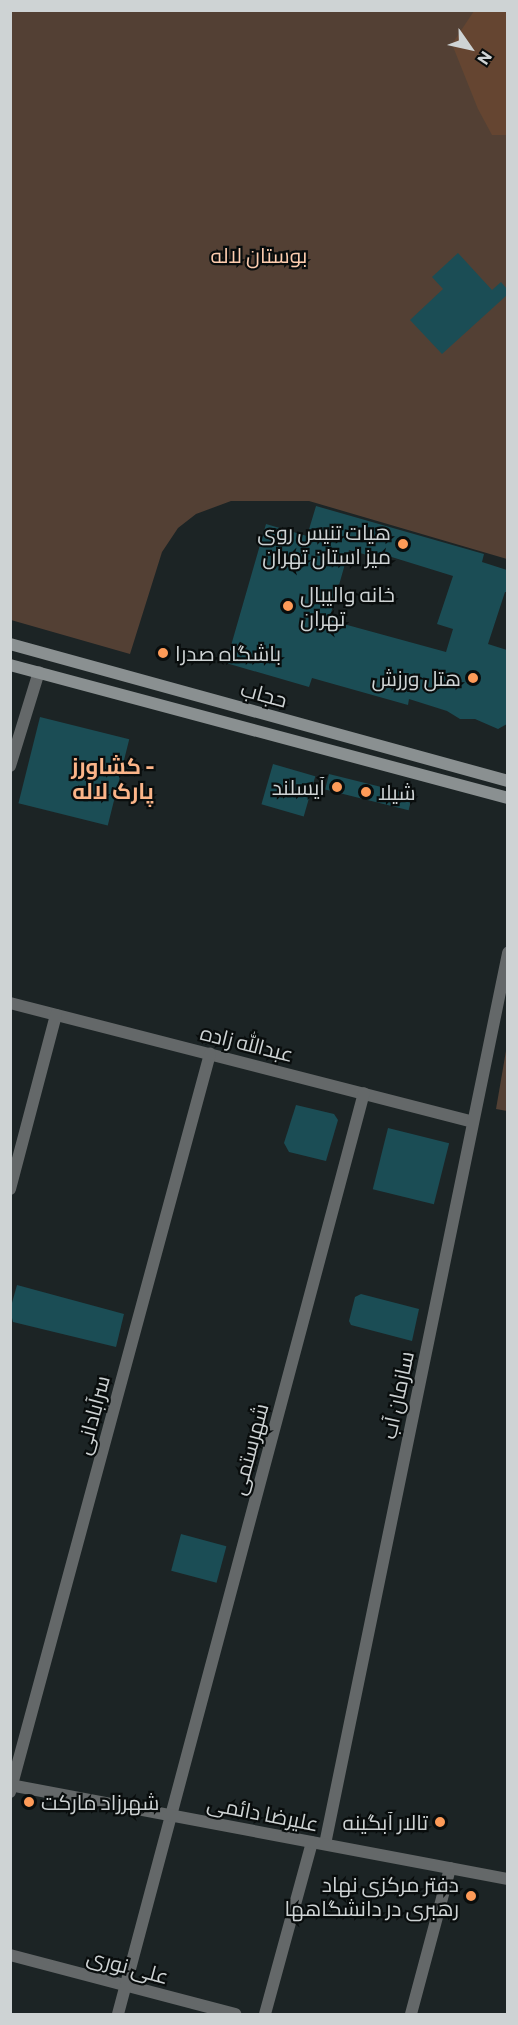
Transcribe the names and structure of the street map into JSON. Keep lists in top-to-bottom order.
{
  "streets": {
    "main road": ["حجاب"],
    "street": [
      "عبدالله زاده",
      "سازمان آب",
      "سرآبادانی",
      "شهرستمی",
      "علیرضا دائمی",
      "علی نوری"
    ]
  },
  "crossings": [
    ["عبدالله زاده", "سازمان آب"],
    ["عبدالله زاده", "سرآبادانی"],
    ["عبدالله زاده", "شهرستمی"],
    ["سازمان آب", "علیرضا دائمی"],
    ["سرآبادانی", "علیرضا دائمی"],
    ["شهرستمی", "علیرضا دائمی"],
    ["شهرستمی", "علی نوری"]
  ],
  "districts": ["کشاورز - پارک لاله"],
  "parks": ["بوستان لاله"],
  "places": [
    "هیات تنیس روی میز استان تهران",
    "خانه والیبال تهران",
    "باشگاه صدرا",
    "هتل ورزش",
    "آیسلند",
    "شیلا",
    "شهرزاد مارکت",
    "تالار آبگینه",
    "دفتر مرکزی نهاد رهبری در دانشگاهها"
  ],
  "north": "bottom right"
}
